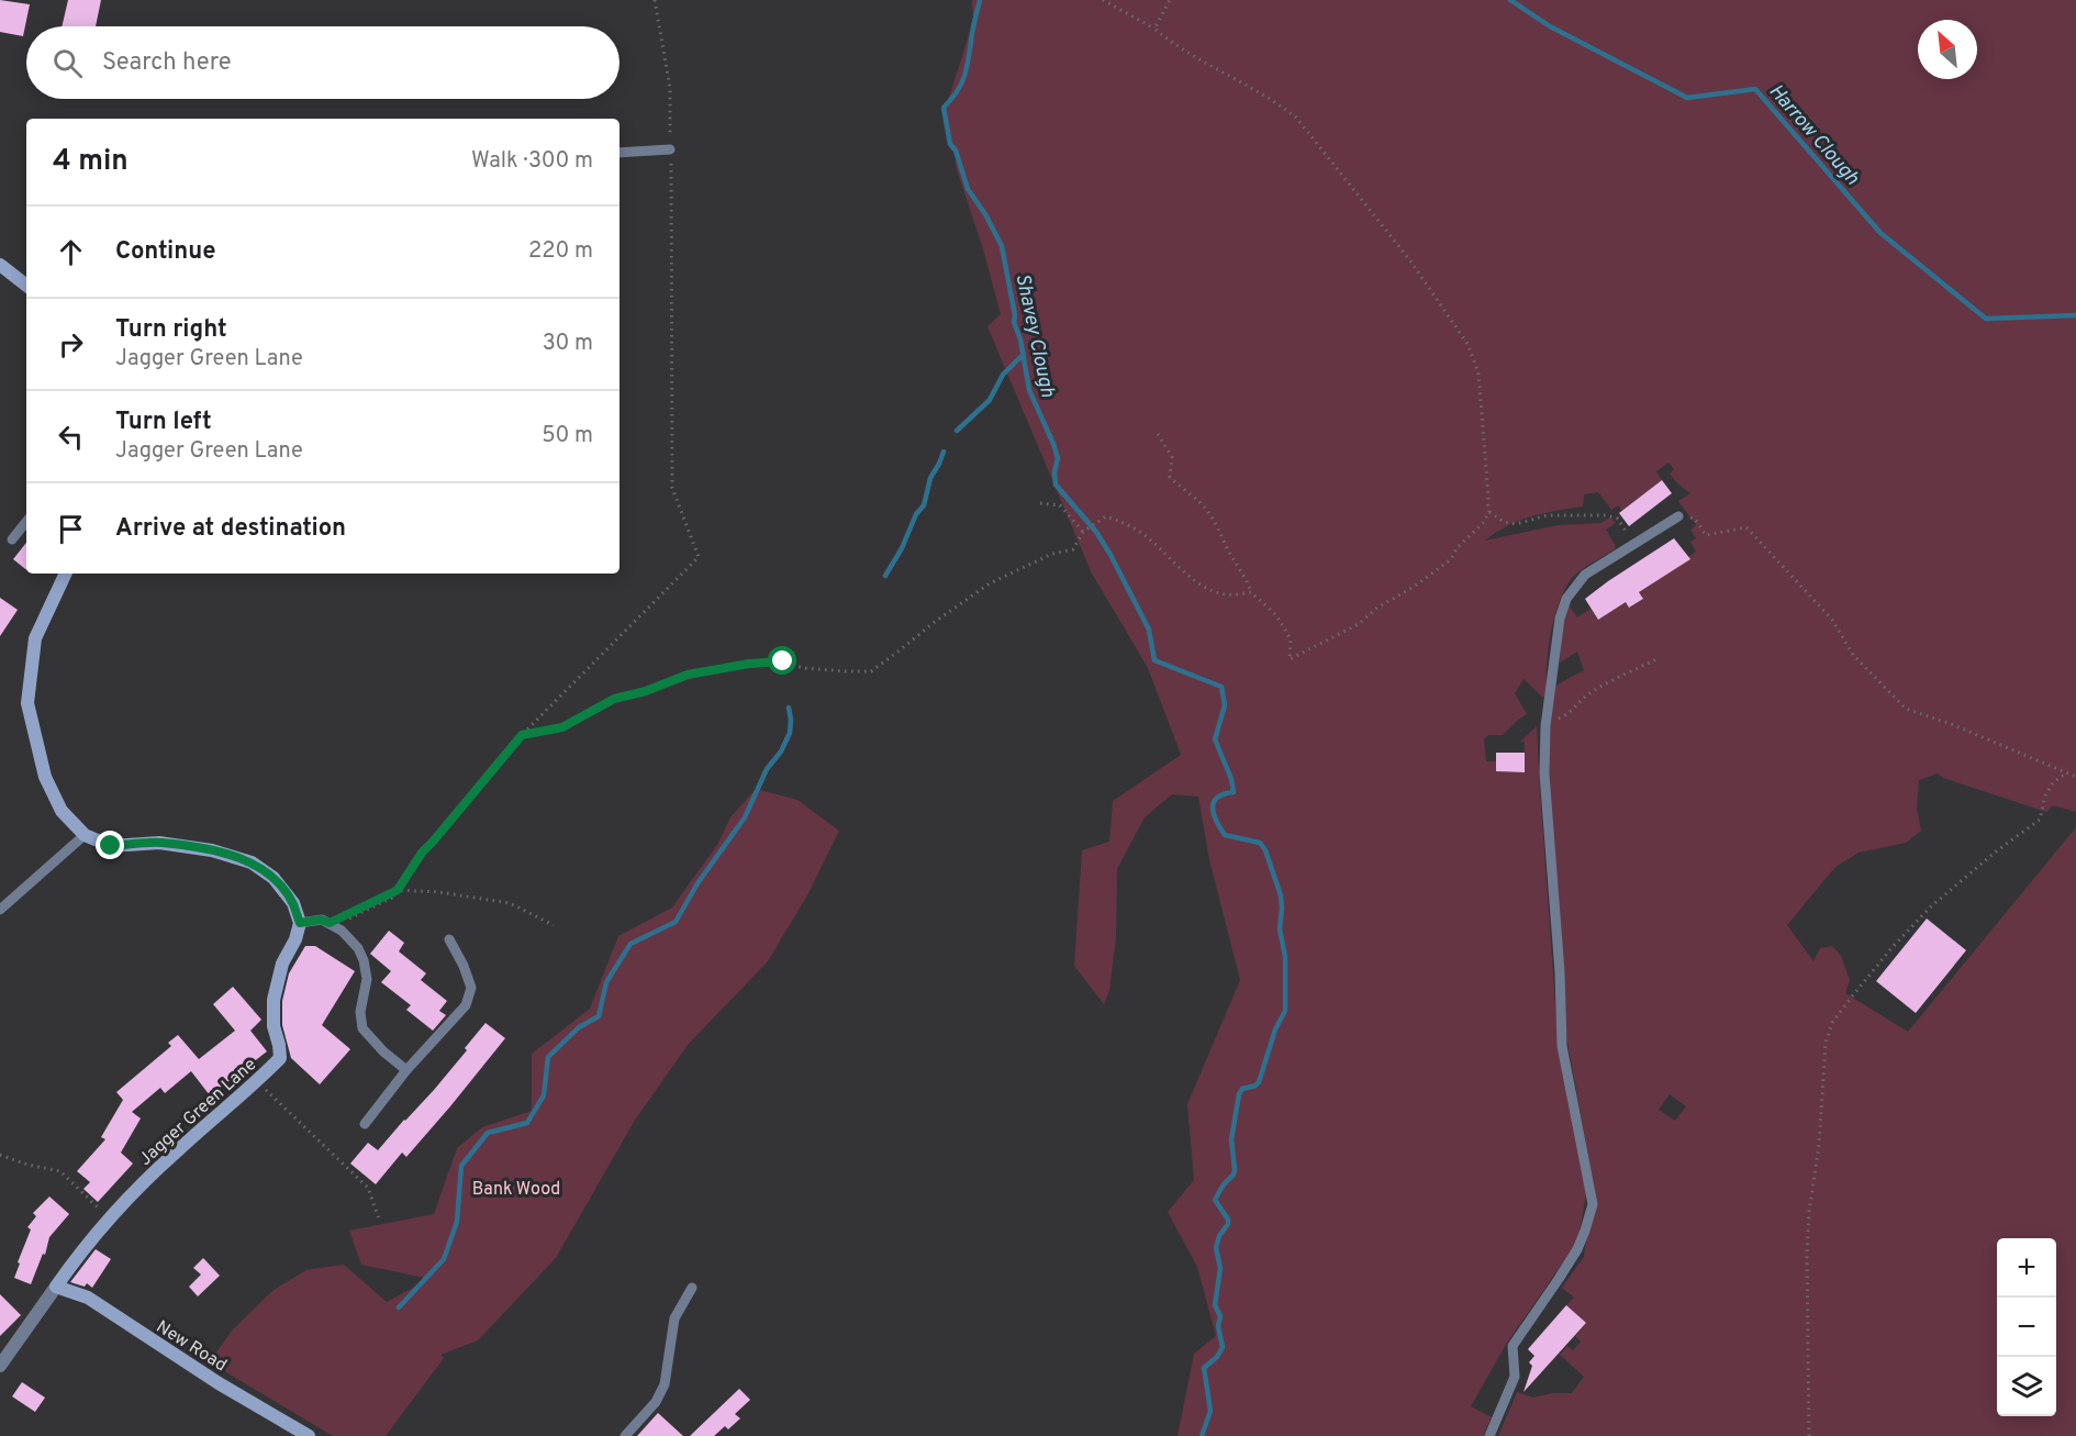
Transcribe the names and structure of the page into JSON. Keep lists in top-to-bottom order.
{
  "streets": {
    "street": ["Jagger Green Lane", "New Road"]
  },
  "crossings": [
    ["Jagger Green Lane", "New Road"]
  ],
  "water": ["Harrow Clough", "Shavey Clough"],
  "parks": ["Bank Wood"],
  "north": "top left",
  "page": {
    "search": "Search here",
    "heading": ["4 min", "Walk · 300 m"],
    "list": [
      ["Continue", "220 m"],
      ["Turn right", "Jagger Green Lane", "30 m"],
      ["Turn left", "Jagger Green Lane", "50 m"],
      "Arrive at destination"
    ],
    "map_buttons": ["+", "−"]
  }
}
